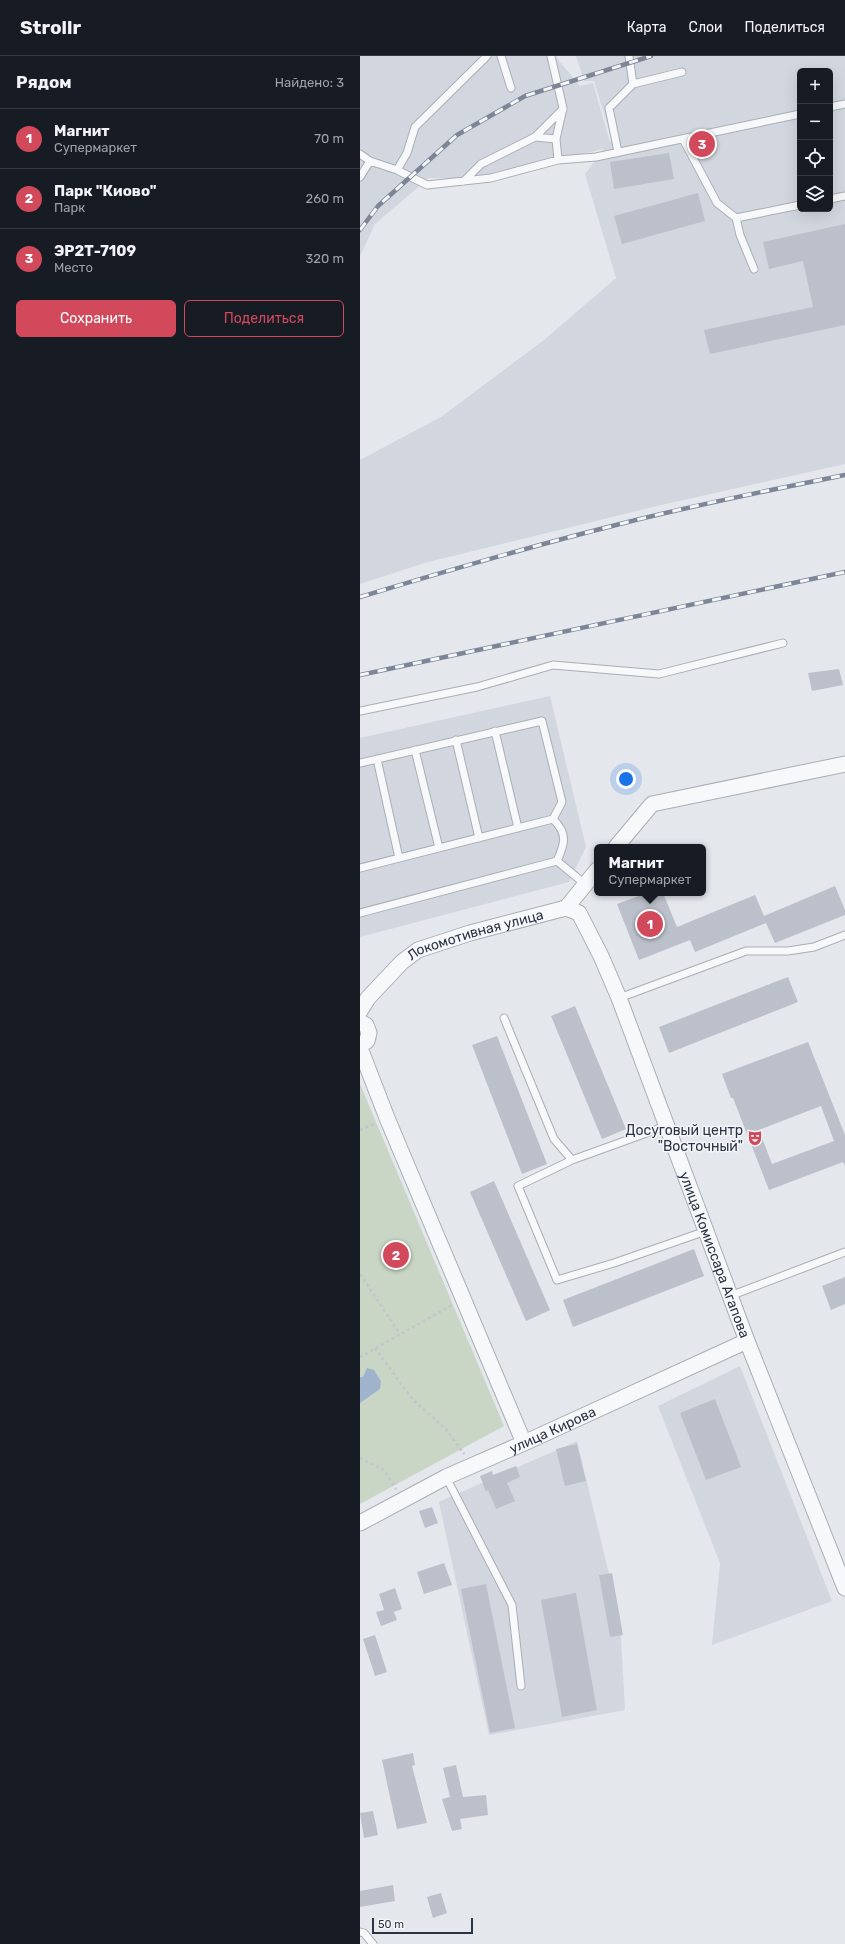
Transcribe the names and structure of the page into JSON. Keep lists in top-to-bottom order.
{
  "streets": {
    "street": ["Локомотивная улица", "улица Комиссара Агапова", "улица Кирова"]
  },
  "crossings": [
    ["Локомотивная улица", "улица Комиссара Агапова"],
    ["улица Комиссара Агапова", "улица Кирова"]
  ],
  "places": {
    "theatre": ["Досуговый центр \"Восточный\""]
  },
  "scale_bar": "50 m",
  "page": {
    "header": "Strollr",
    "nav": ["Карта", "Слои", "Поделиться"],
    "heading": ["Рядом", "Найдено: 3"],
    "map_buttons": ["+", "−"],
    "list": [
      {
        "mark": "1",
        "name": "Магнит",
        "note": "Супермаркет",
        "value": "70 m"
      },
      {
        "mark": "2",
        "name": "Парк \"Киово\"",
        "note": "Парк",
        "value": "260 m"
      },
      {
        "mark": "3",
        "name": "ЭР2Т-7109",
        "note": "Место",
        "value": "320 m"
      }
    ],
    "pins": ["3", "1", "2"],
    "buttons": ["Сохранить", "Поделиться"],
    "popup": ["Магнит", "Супермаркет"],
    "scale": "50 m"
  }
}
